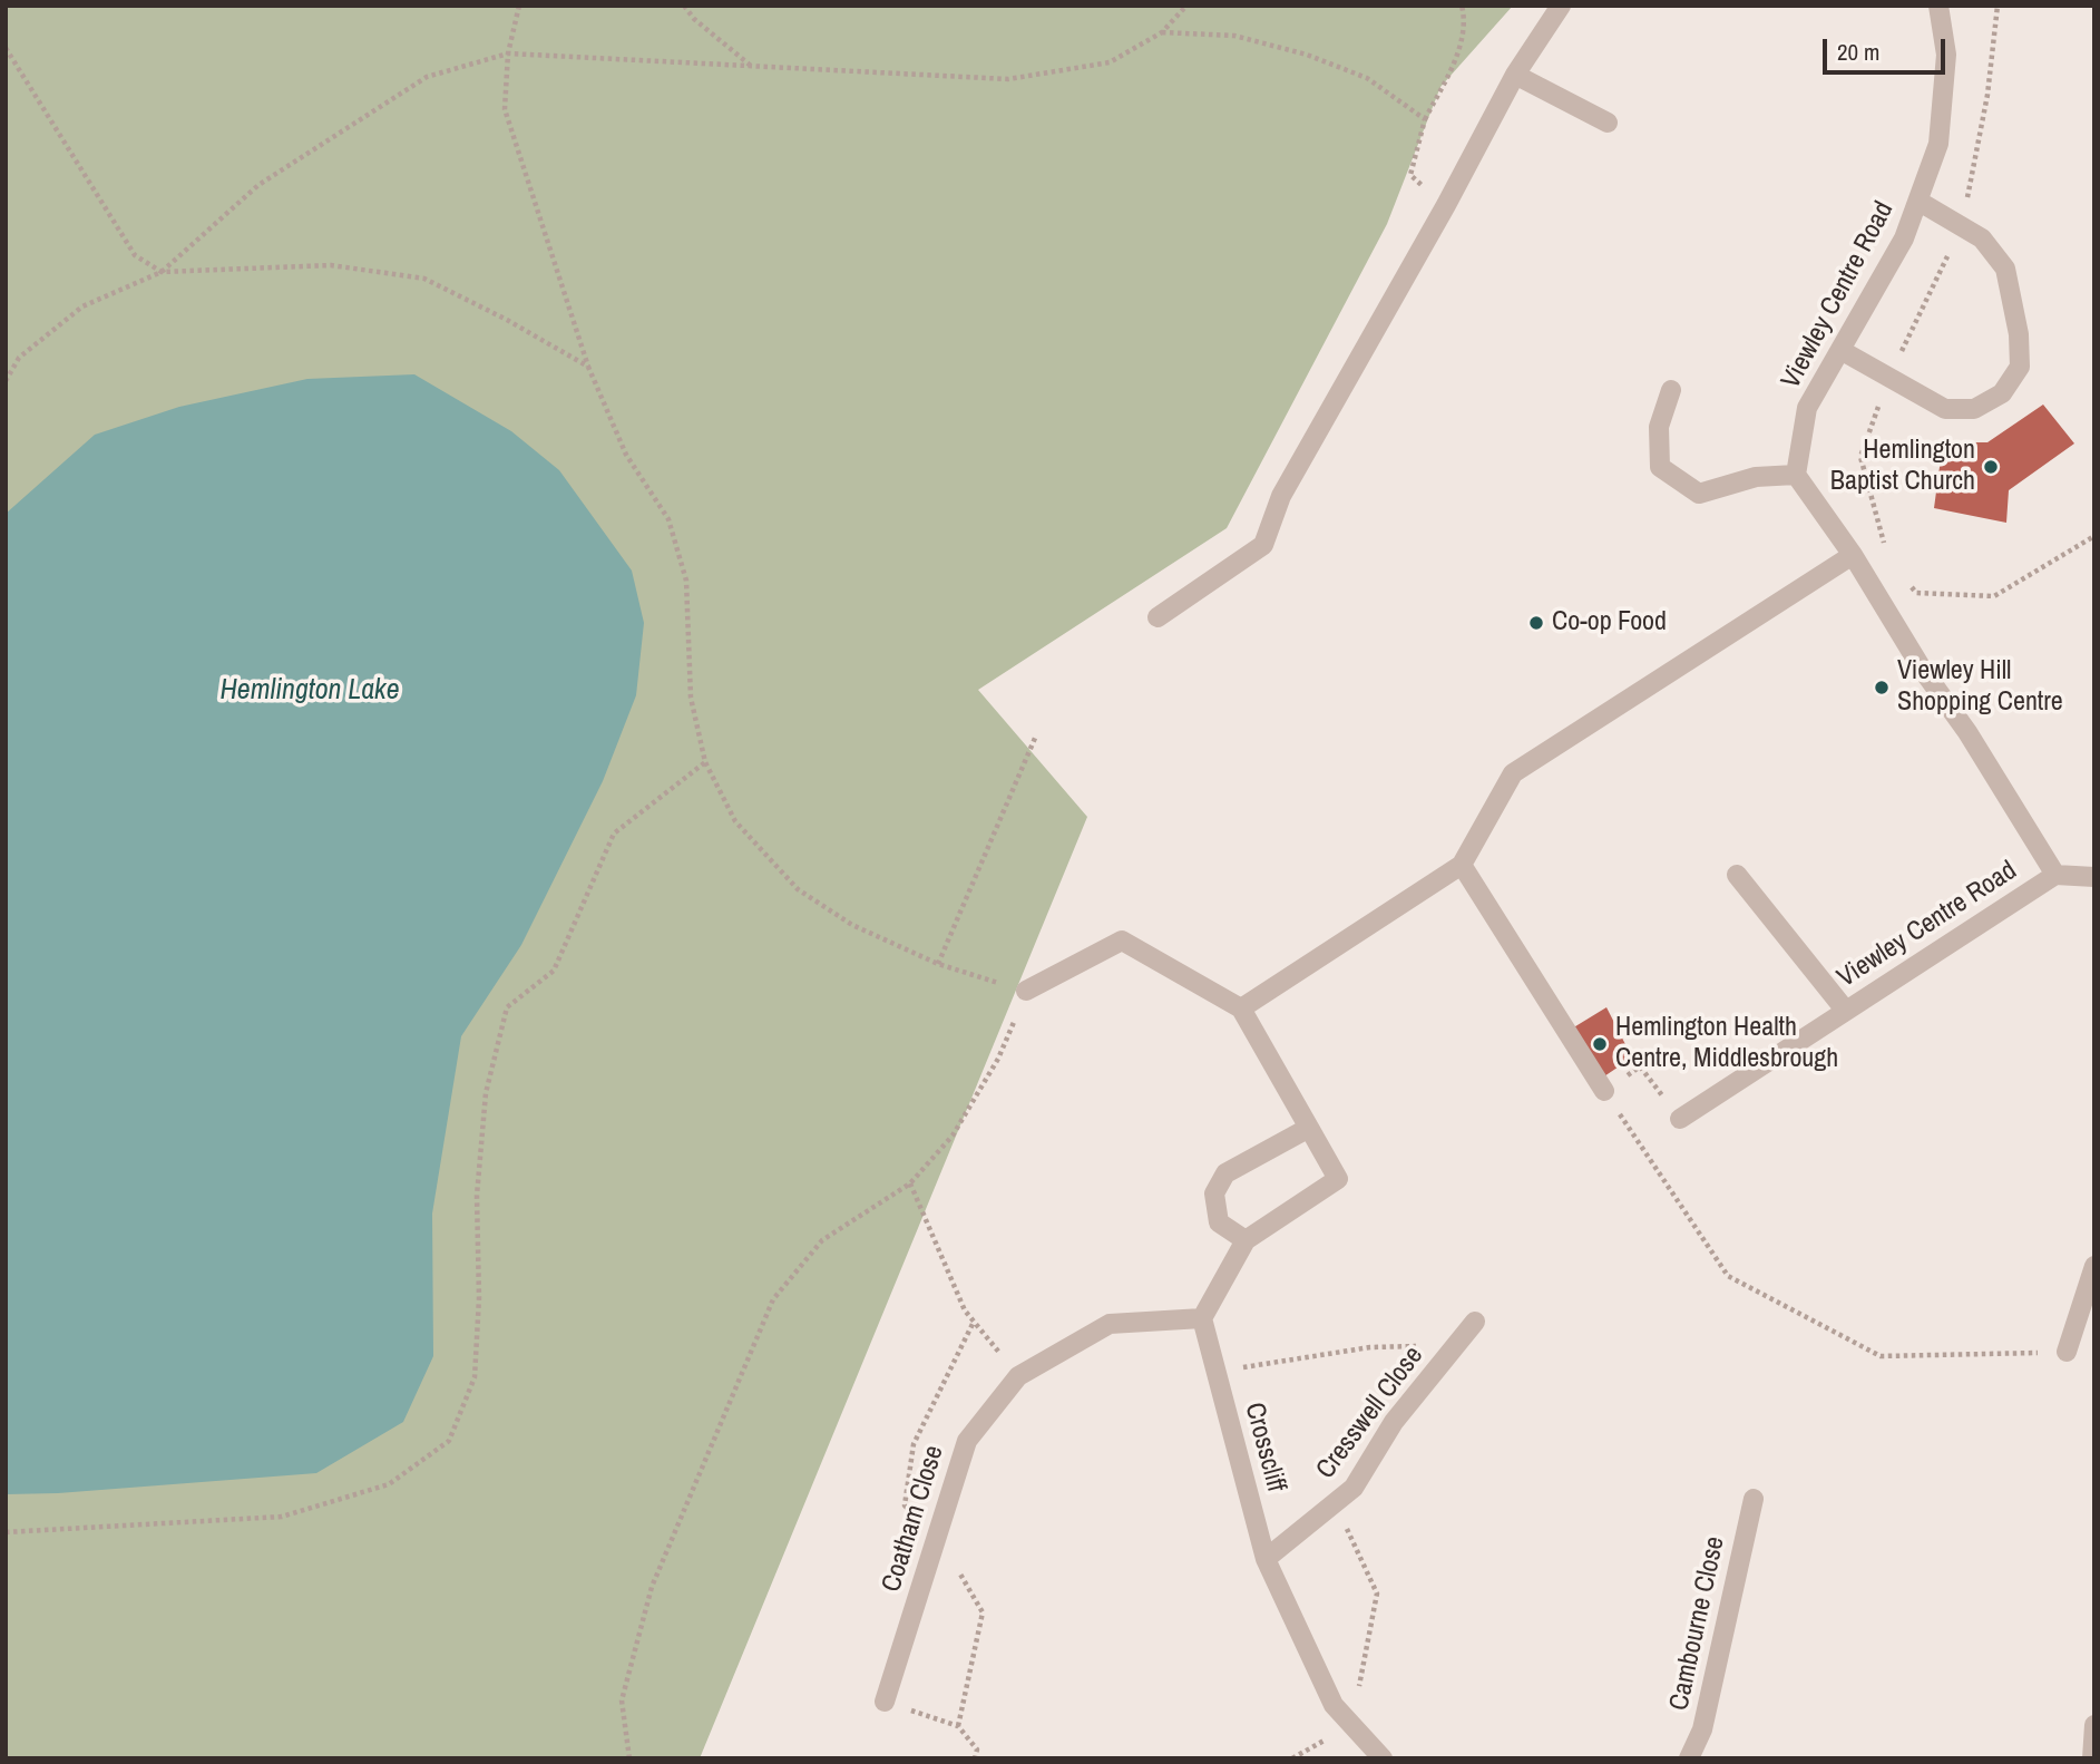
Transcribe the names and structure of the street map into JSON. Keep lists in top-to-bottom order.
{
  "streets": {
    "street": [
      "Viewley Centre Road",
      "Cresswell Close",
      "Crosscliff",
      "Coatham Close",
      "Cambourne Close"
    ]
  },
  "crossings": [
    ["Cresswell Close", "Crosscliff"],
    ["Crosscliff", "Coatham Close"]
  ],
  "water": ["Hemlington Lake"],
  "places": [
    "Hemlington Baptist Church",
    "Co-op Food",
    "Viewley Hill Shopping Centre",
    "Hemlington Health Centre, Middlesbrough"
  ],
  "scale_bar": "20 m"
}
